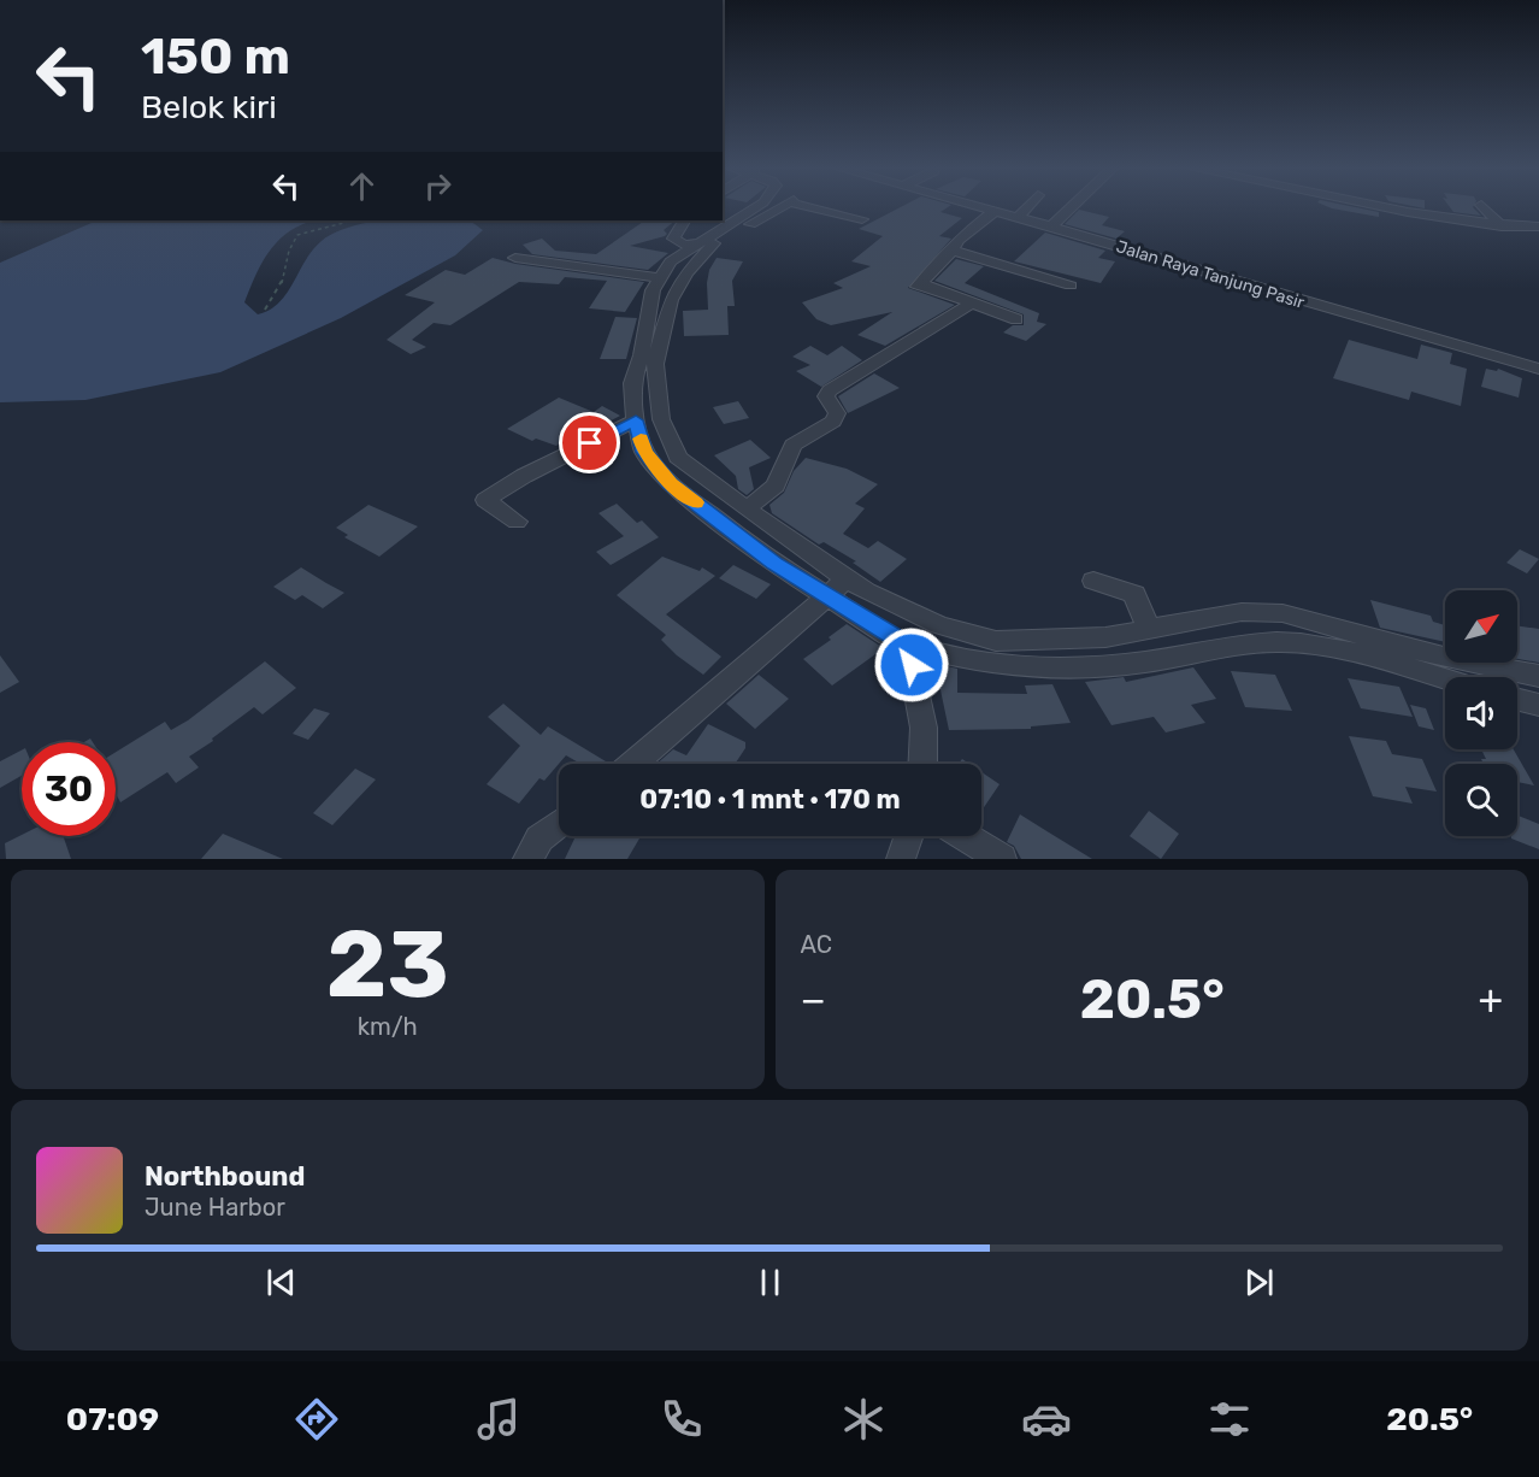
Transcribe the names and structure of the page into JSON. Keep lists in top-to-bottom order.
{
  "streets": {
    "street": ["Jalan Raya Tanjung Pasir"]
  },
  "north": "top right",
  "page": {
    "turn": ["150 m", "Belok kiri"],
    "limit": "30",
    "trip": "07:10 · 1 mnt · 170 m",
    "tile": [
      ["23", "km/h"],
      "AC"
    ],
    "heat": ["−", "20.5°", "+"],
    "song": ["Northbound", "June Harbor"],
    "tabs": ["07:09", "20.5°"]
  }
}
